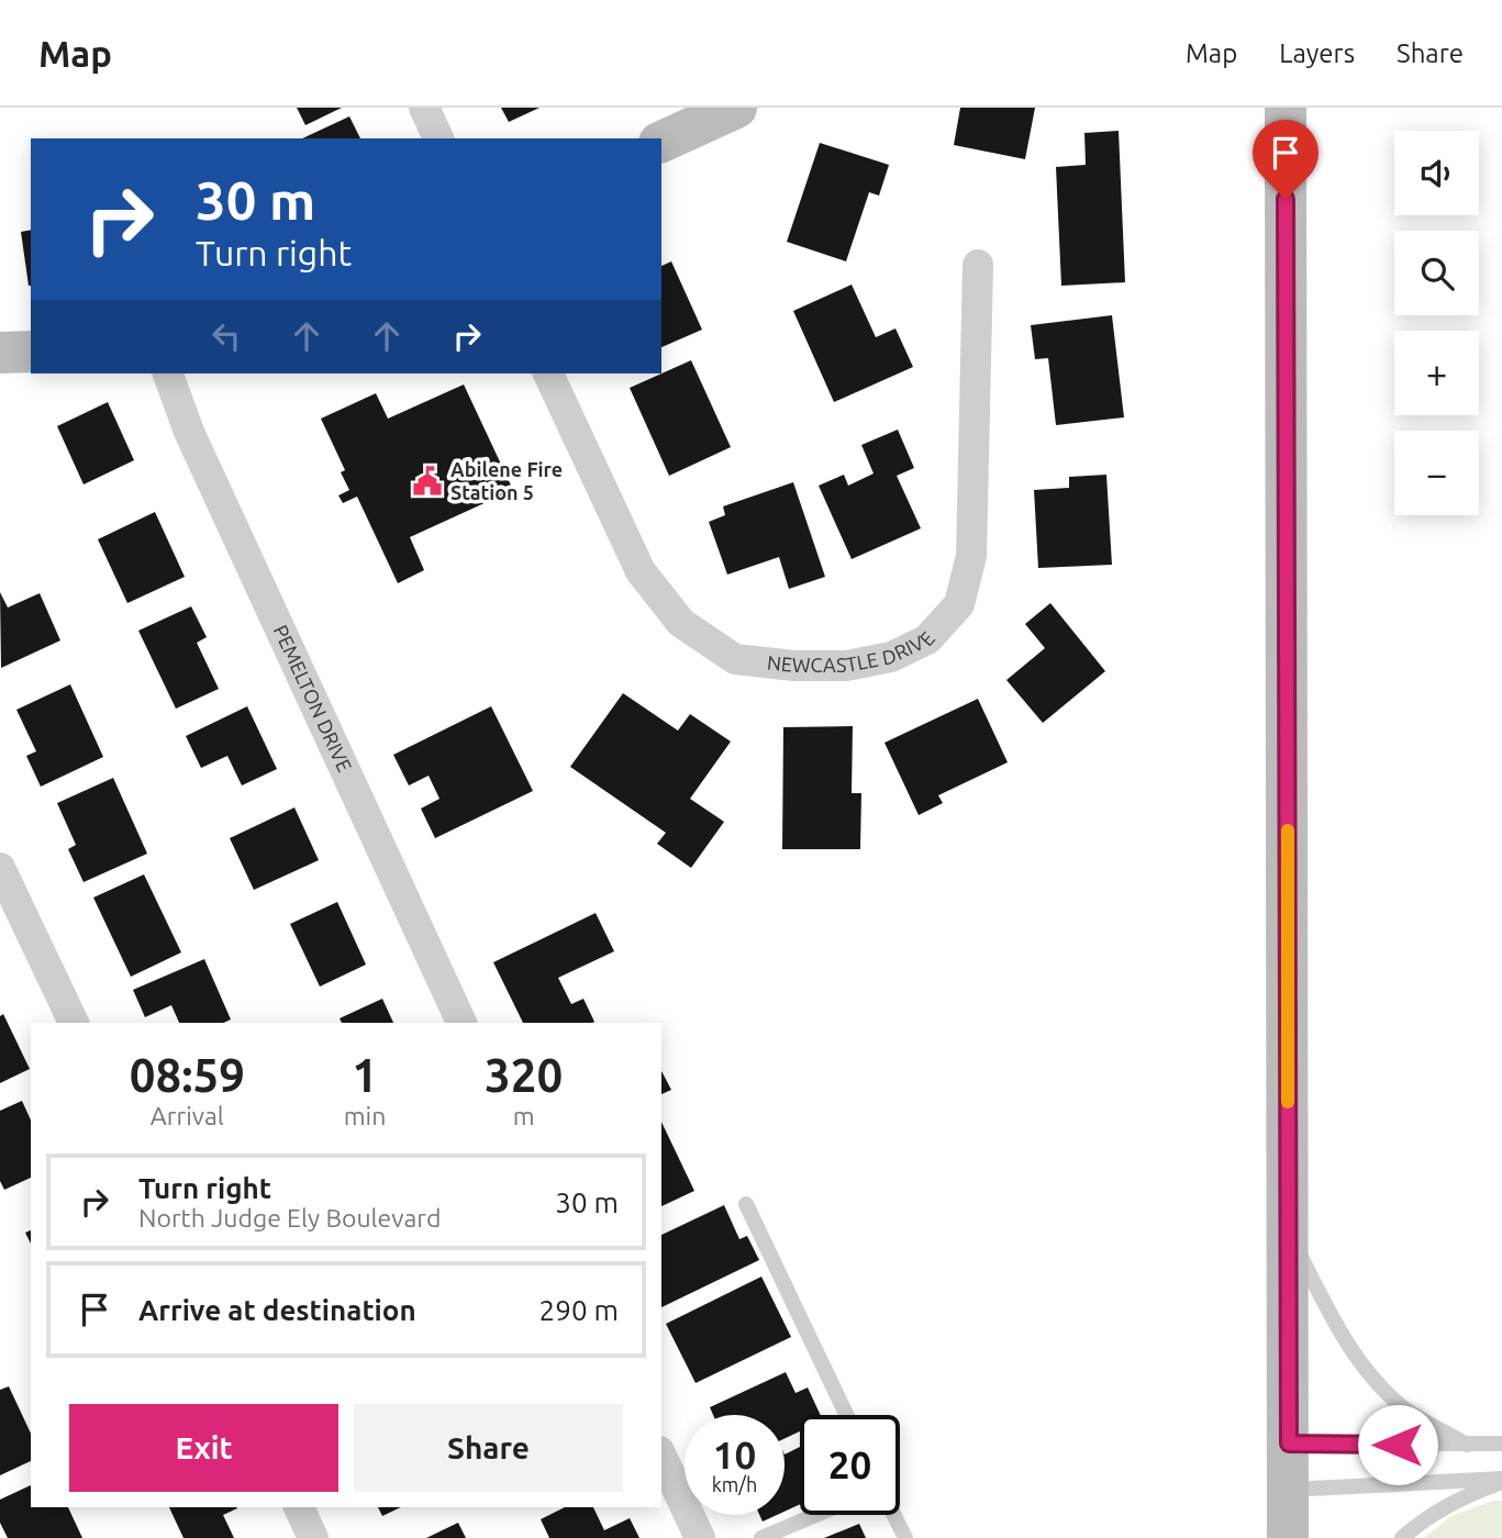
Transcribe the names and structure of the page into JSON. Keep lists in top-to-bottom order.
{
  "streets": {
    "street": ["NEWCASTLE DRIVE", "PEMELTON DRIVE"]
  },
  "places": {
    "public building": ["Abilene Fire Station 5"]
  },
  "page": {
    "header": "Map",
    "nav": ["Map", "Layers", "Share"],
    "map_buttons": ["+", "−"],
    "turn": ["30 m", "Turn right"],
    "eta": [
      "08:59",
      "Arrival",
      "1",
      "min",
      "320",
      "m"
    ],
    "list": [
      {
        "name": "Turn right",
        "note": "North Judge Ely Boulevard",
        "value": "30 m"
      },
      {
        "name": "Arrive at destination",
        "value": "290 m"
      }
    ],
    "buttons": ["Exit", "Share"],
    "speed": "10 km/h",
    "limit": "20"
  }
}
